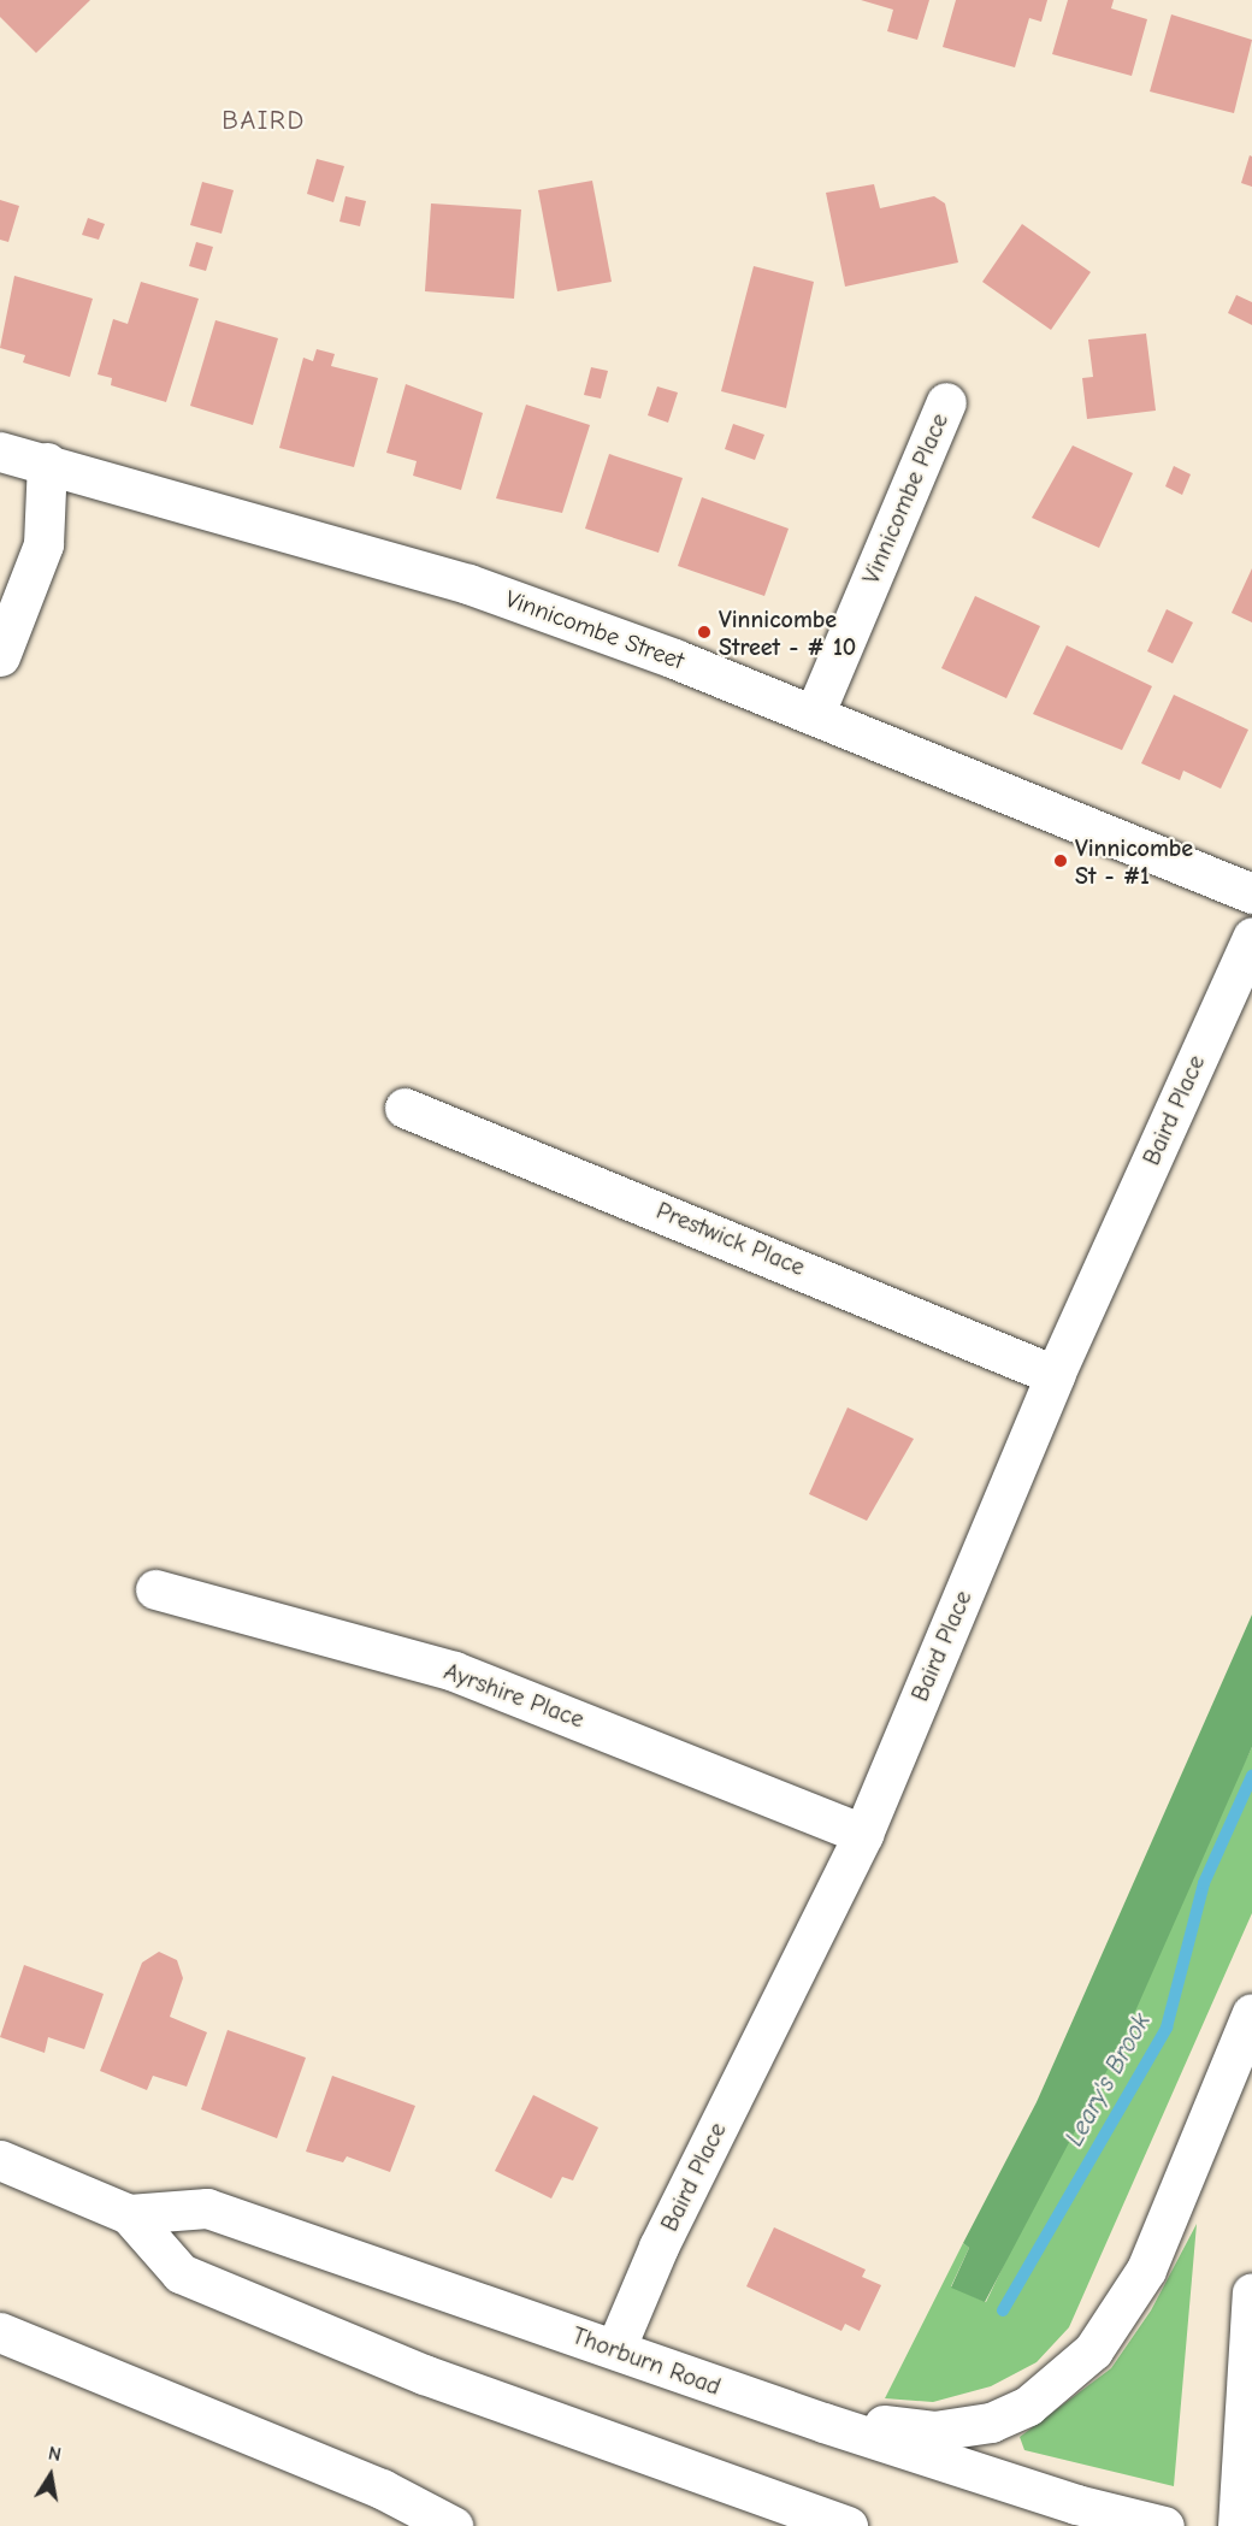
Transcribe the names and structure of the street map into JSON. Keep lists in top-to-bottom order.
{
  "streets": {
    "street": [
      "Vinnicombe Place",
      "Vinnicombe Street",
      "Baird Place",
      "Prestwick Place",
      "Ayrshire Place",
      "Thorburn Road"
    ]
  },
  "crossings": [
    ["Vinnicombe Place", "Vinnicombe Street"],
    ["Baird Place", "Prestwick Place"],
    ["Baird Place", "Ayrshire Place"],
    ["Baird Place", "Thorburn Road"]
  ],
  "districts": ["BAIRD"],
  "water": ["Leary's Brook"],
  "places": ["Vinnicombe Street - # 10", "Vinnicombe St - #1"],
  "north": "top"
}
